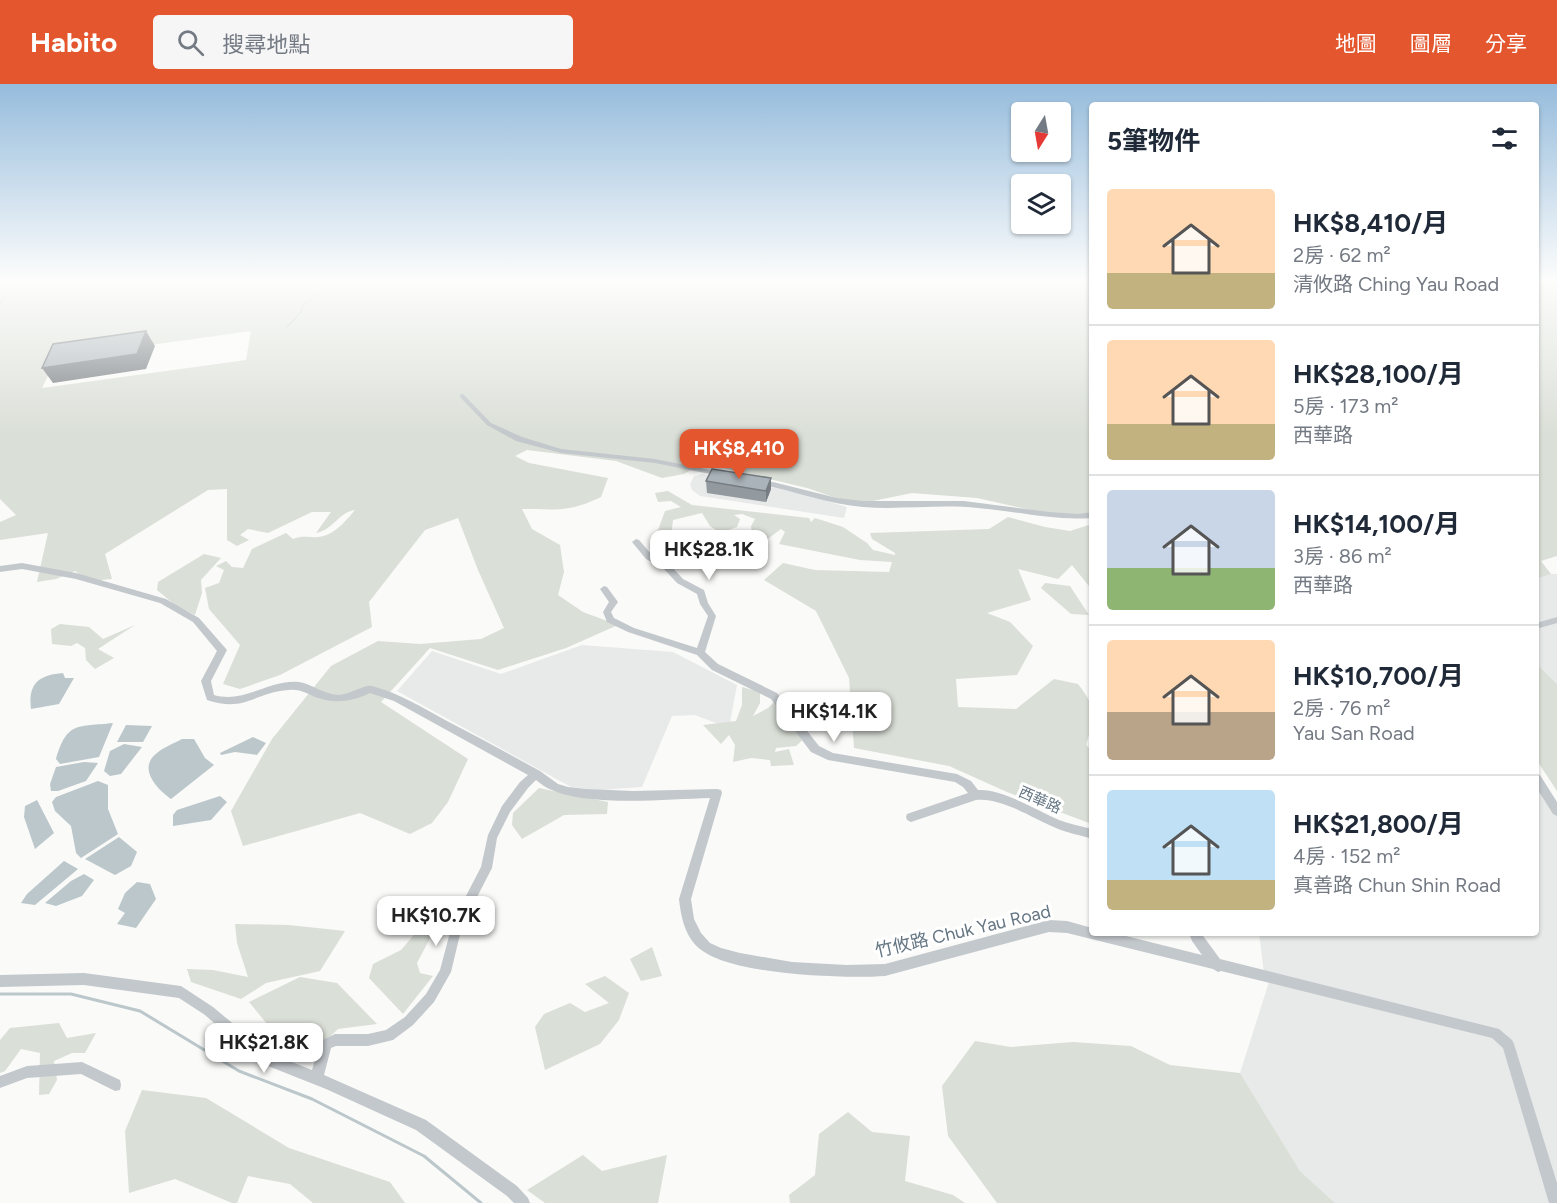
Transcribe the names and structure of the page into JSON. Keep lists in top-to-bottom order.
{
  "streets": {
    "street": ["西華路", "竹攸路 Chuk Yau Road"]
  },
  "north": "bottom",
  "page": {
    "header": "Habito",
    "search": "搜尋地點",
    "nav": ["地圖", "圖層", "分享"],
    "heading": "5筆物件",
    "list": [
      {
        "name": "HK$8,410/月",
        "note": "2房 · 62 m² · 清攸路 Ching Yau Road"
      },
      {
        "name": "HK$28,100/月",
        "note": "5房 · 173 m² · 西華路"
      },
      {
        "name": "HK$14,100/月",
        "note": "3房 · 86 m² · 西華路"
      },
      {
        "name": "HK$10,700/月",
        "note": "2房 · 76 m² · Yau San Road"
      },
      {
        "name": "HK$21,800/月",
        "note": "4房 · 152 m² · 真善路 Chun Shin Road"
      }
    ],
    "price": [
      "HK$8,410",
      "HK$28.1K",
      "HK$14.1K",
      "HK$10.7K",
      "HK$21.8K"
    ]
  }
}
